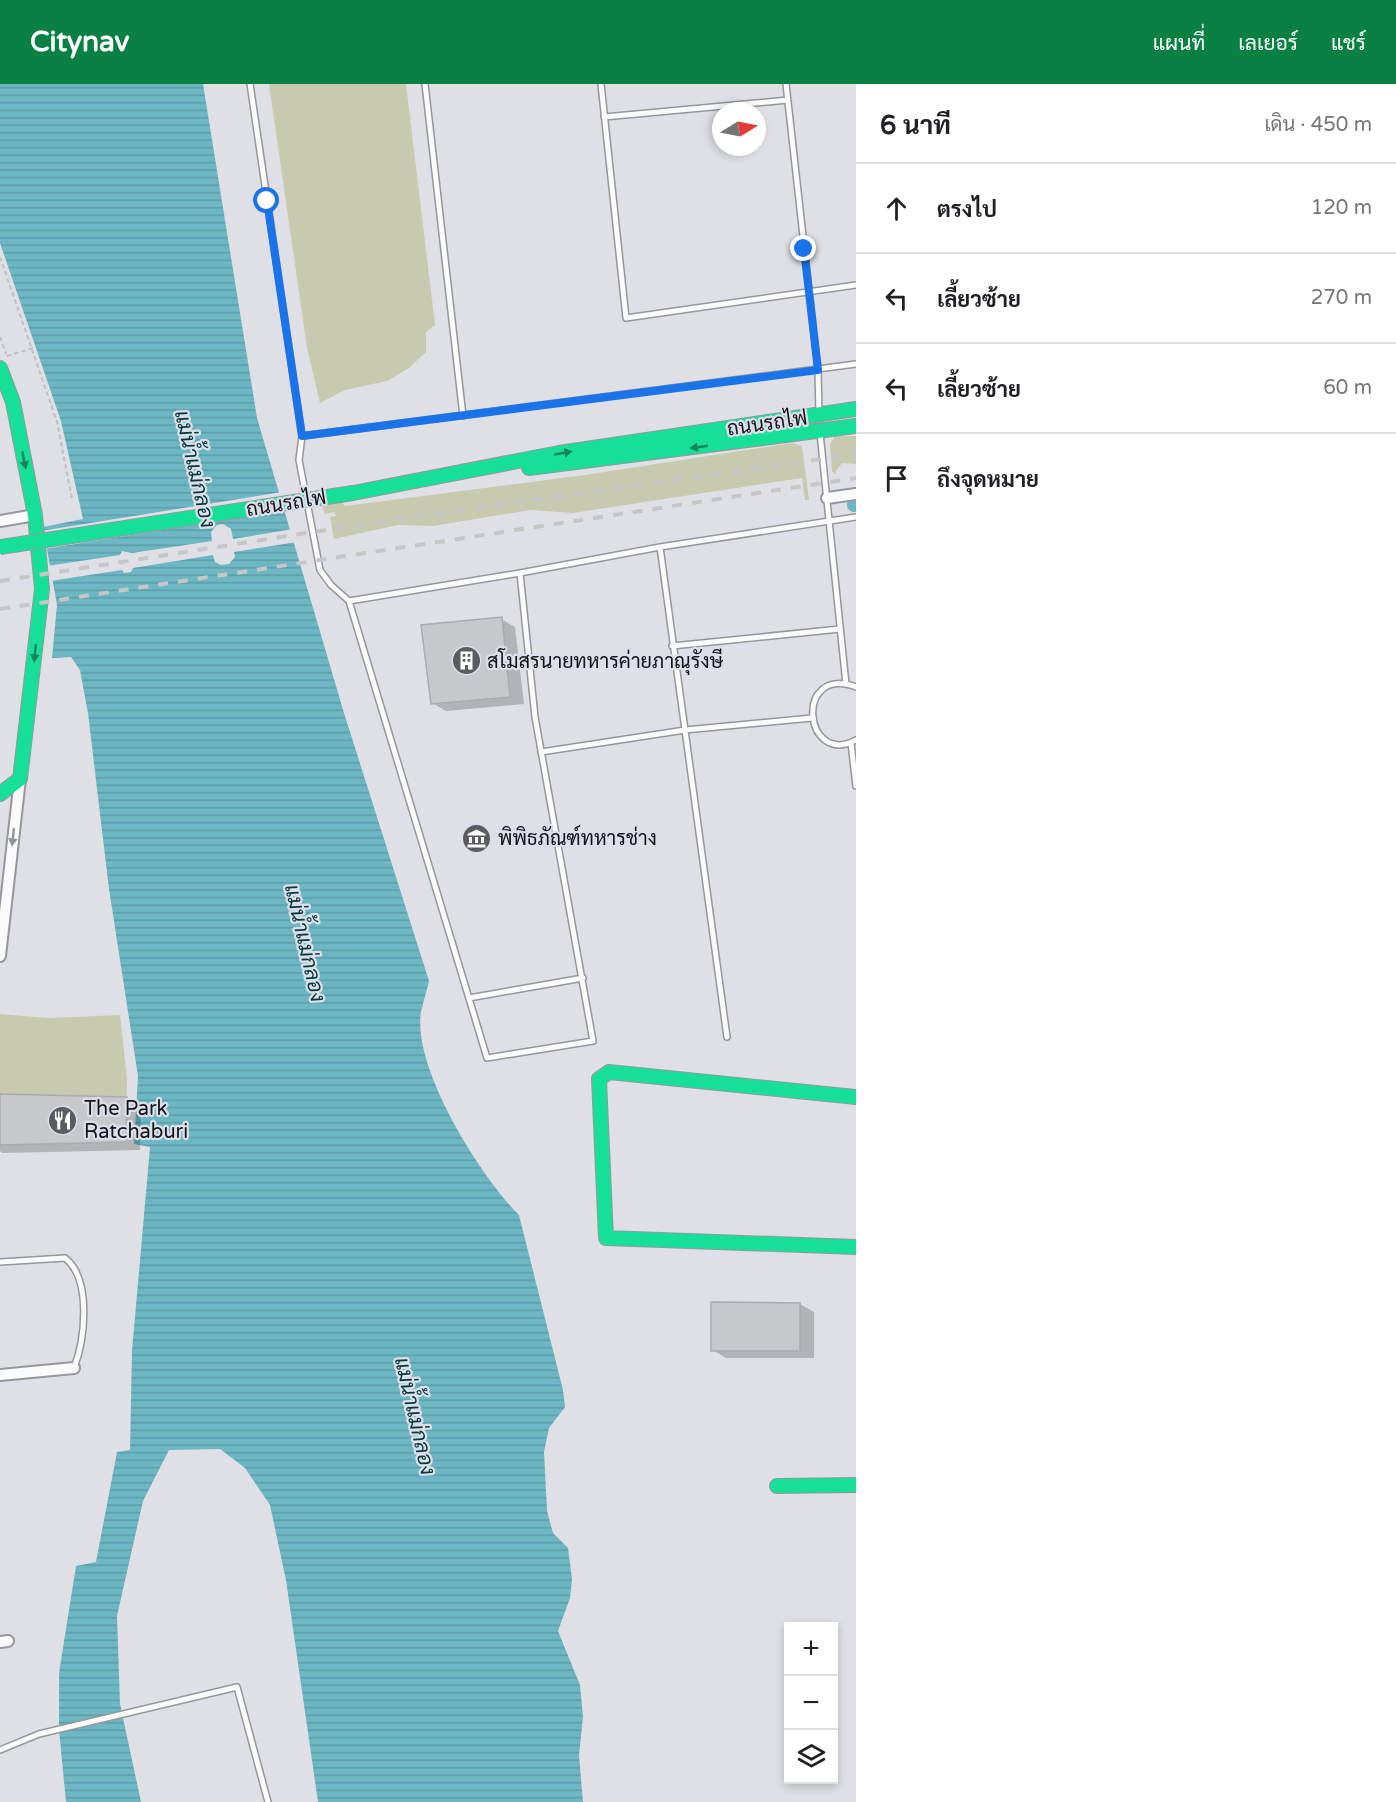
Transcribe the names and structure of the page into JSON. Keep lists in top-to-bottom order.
{
  "streets": {
    "main road": ["ถนนรถไฟ"]
  },
  "water": ["แม่น้ำแม่กลอง"],
  "places": {
    "building": ["สโมสรนายทหารค่ายภาณุรังษี"],
    "museum": ["พิพิธภัณฑ์ทหารช่าง"],
    "restaurant": ["The Park Ratchaburi"]
  },
  "north": "right",
  "page": {
    "header": "Citynav",
    "nav": ["แผนที่", "เลเยอร์", "แชร์"],
    "heading": ["6 นาที", "เดิน · 450 m"],
    "list": [
      ["ตรงไป", "120 m"],
      ["เลี้ยวซ้าย", "270 m"],
      ["เลี้ยวซ้าย", "60 m"],
      "ถึงจุดหมาย"
    ],
    "map_buttons": ["+", "−"]
  }
}
